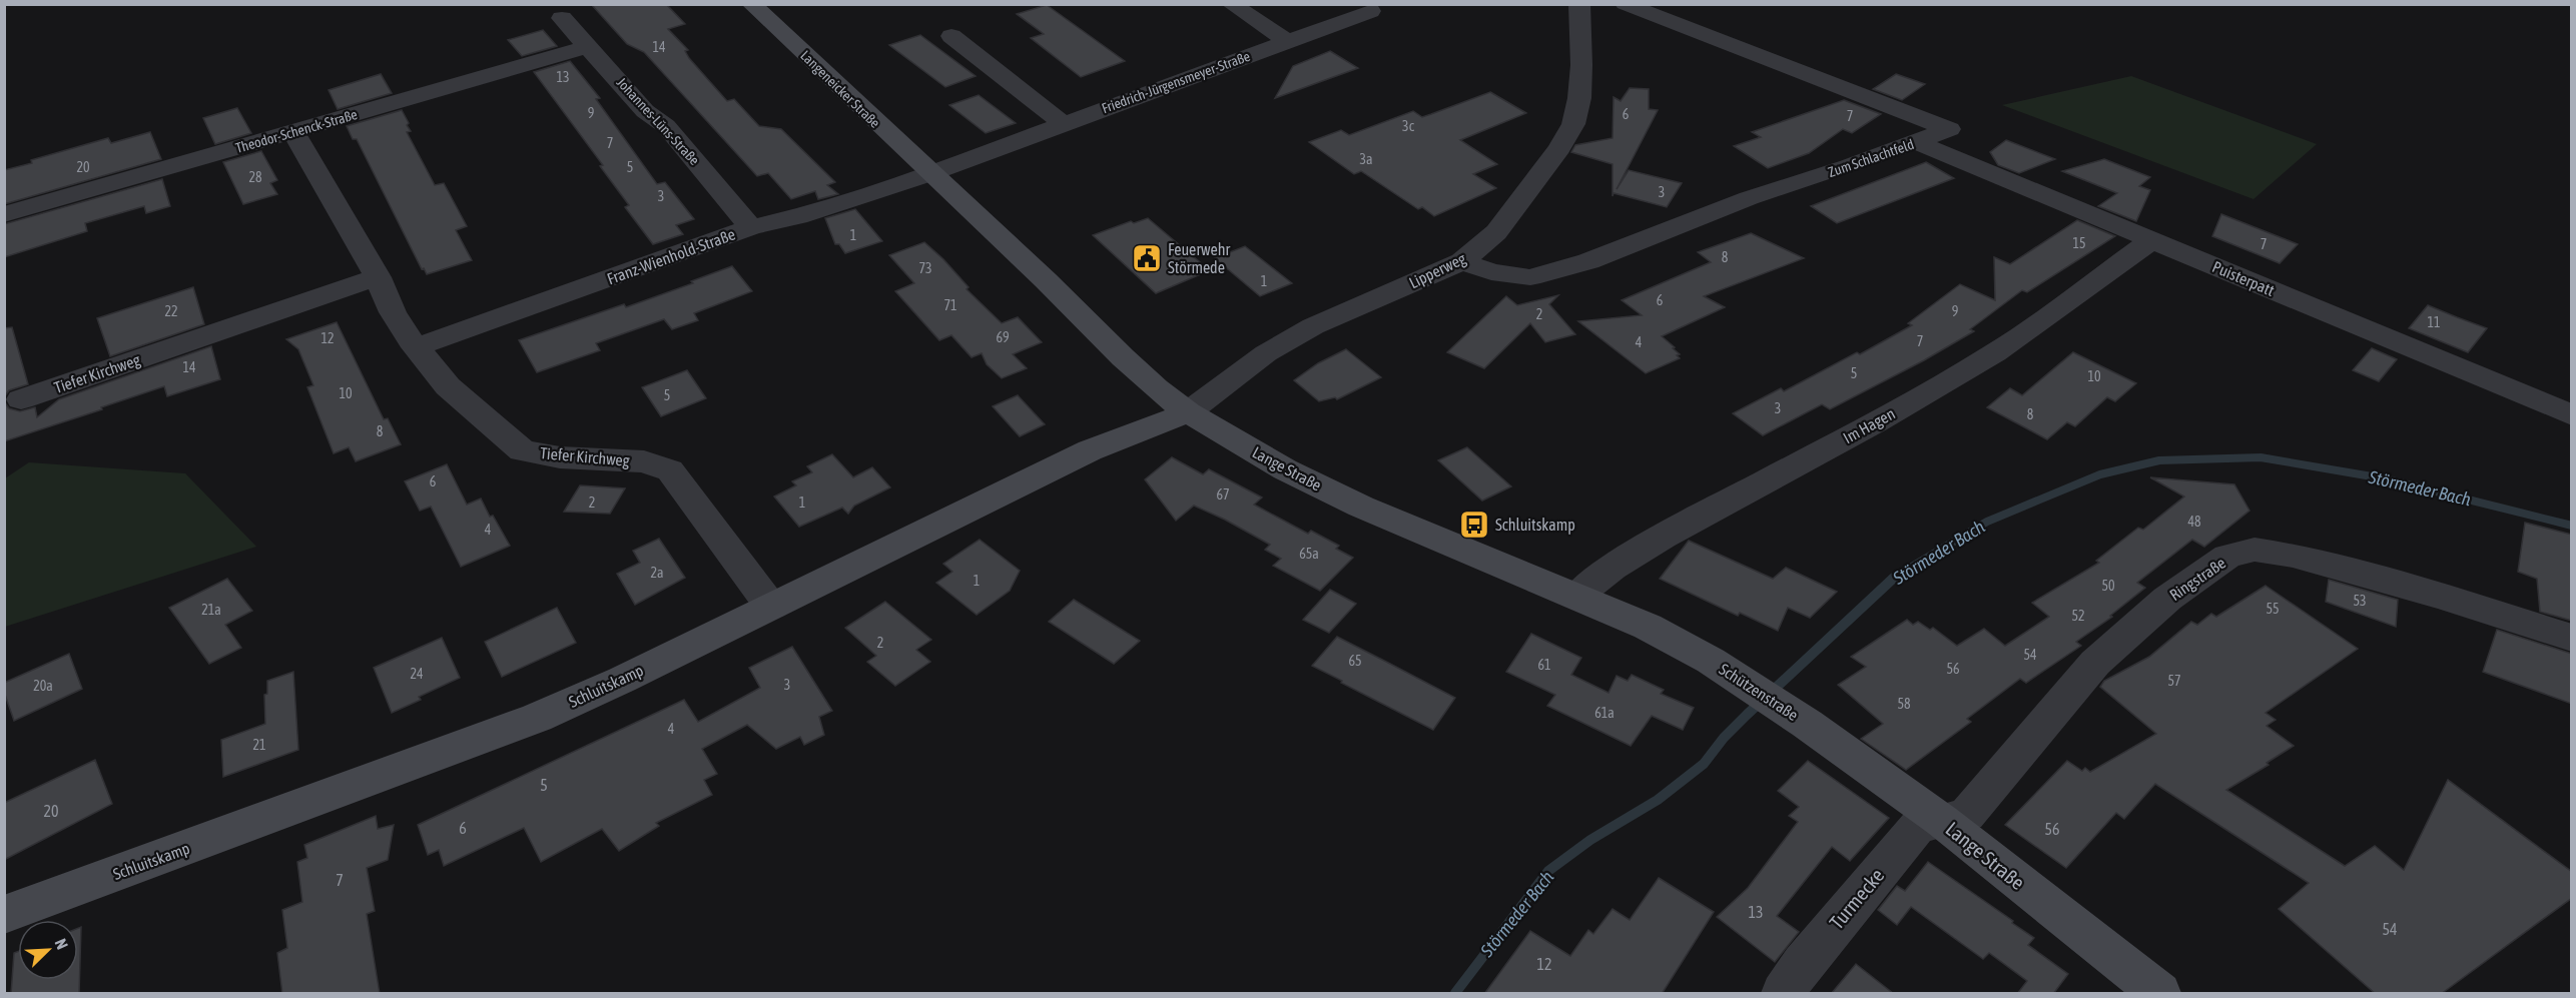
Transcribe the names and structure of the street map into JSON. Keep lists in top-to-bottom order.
{
  "streets": {
    "main road": [
      "Langeneicker Straße",
      "Lange Straße",
      "Schluitskamp",
      "Schützenstraße"
    ],
    "street": [
      "Friedrich-Jürgensmeyer-Straße",
      "Johannes-Lüns-Straße",
      "Theodor-Schenck-Straße",
      "Zum Schlachtfeld",
      "Franz-Wienhold-Straße",
      "Lipperweg",
      "Puisterpatt",
      "Tiefer Kirchweg",
      "Im Hagen",
      "Ringstraße",
      "Turmecke"
    ]
  },
  "crossings": [
    ["Friedrich-Jürgensmeyer-Straße", "Langeneicker Straße"],
    ["Friedrich-Jürgensmeyer-Straße", "Franz-Wienhold-Straße"],
    ["Friedrich-Jürgensmeyer-Straße", "Lange Straße"],
    ["Langeneicker Straße", "Franz-Wienhold-Straße"],
    ["Langeneicker Straße", "Lange Straße"],
    ["Johannes-Lüns-Straße", "Theodor-Schenck-Straße"],
    ["Johannes-Lüns-Straße", "Franz-Wienhold-Straße"],
    ["Theodor-Schenck-Straße", "Tiefer Kirchweg"],
    ["Zum Schlachtfeld", "Lipperweg"],
    ["Zum Schlachtfeld", "Puisterpatt"],
    ["Franz-Wienhold-Straße", "Tiefer Kirchweg"],
    ["Franz-Wienhold-Straße", "Lange Straße"],
    ["Lipperweg", "Lange Straße"],
    ["Lipperweg", "Schluitskamp"],
    ["Puisterpatt", "Im Hagen"],
    ["Tiefer Kirchweg", "Schluitskamp"],
    ["Im Hagen", "Lange Straße"],
    ["Lange Straße", "Ringstraße"],
    ["Lange Straße", "Schluitskamp"],
    ["Lange Straße", "Schützenstraße"],
    ["Lange Straße", "Turmecke"],
    ["Ringstraße", "Turmecke"]
  ],
  "water": ["Störmeder Bach"],
  "places": {
    "public building": ["Feuerwehr Störmede"],
    "bus stop": ["Schluitskamp"]
  },
  "house_numbers": [
    "14",
    "13",
    "9",
    "6",
    "7",
    "3c",
    "7",
    "3a",
    "20",
    "5",
    "28",
    "3",
    "3",
    "1",
    "15",
    "7",
    "8",
    "73",
    "1",
    "6",
    "71",
    "22",
    "9",
    "2",
    "11",
    "69",
    "12",
    "7",
    "4",
    "14",
    "5",
    "10",
    "10",
    "5",
    "3",
    "8",
    "8",
    "6",
    "67",
    "2",
    "1",
    "48",
    "4",
    "65a",
    "2a",
    "1",
    "50",
    "53",
    "55",
    "21a",
    "52",
    "2",
    "54",
    "65",
    "61",
    "56",
    "24",
    "57",
    "3",
    "20a",
    "58",
    "61a",
    "4",
    "21",
    "5",
    "20",
    "6",
    "56",
    "7",
    "13",
    "54",
    "12"
  ],
  "north": "top right"
}
